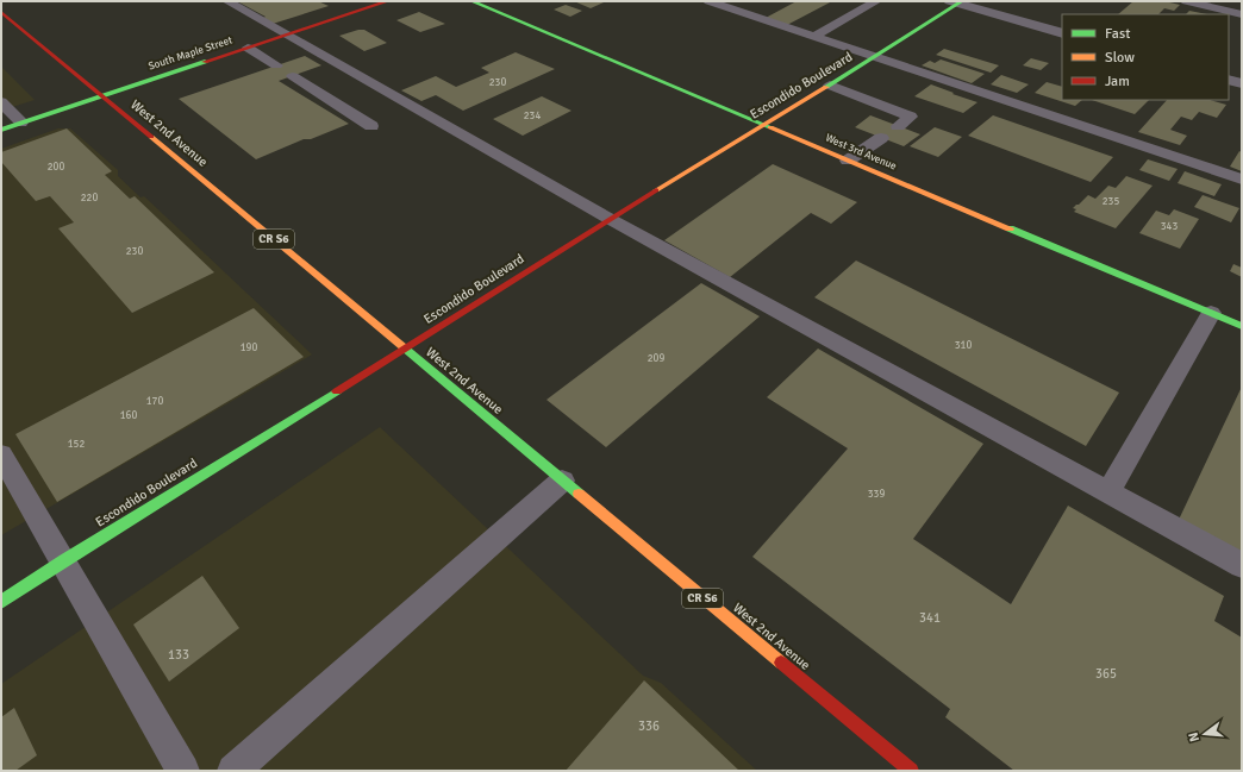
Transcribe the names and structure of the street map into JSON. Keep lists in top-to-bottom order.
{
  "streets": {
    "main road": [
      "South Maple Street",
      "Escondido Boulevard",
      "West 2nd Avenue",
      "West 3rd Avenue",
      "CR S6"
    ]
  },
  "crossings": [
    ["South Maple Street", "West 2nd Avenue"],
    ["Escondido Boulevard", "West 2nd Avenue"],
    ["Escondido Boulevard", "West 3rd Avenue"]
  ],
  "house_numbers": [
    "230",
    "234",
    "200",
    "220",
    "235",
    "343",
    "230",
    "310",
    "190",
    "209",
    "170",
    "160",
    "152",
    "339",
    "341",
    "133",
    "365",
    "336"
  ],
  "legend": ["Fast", "Slow", "Jam"],
  "north": "left"
}
